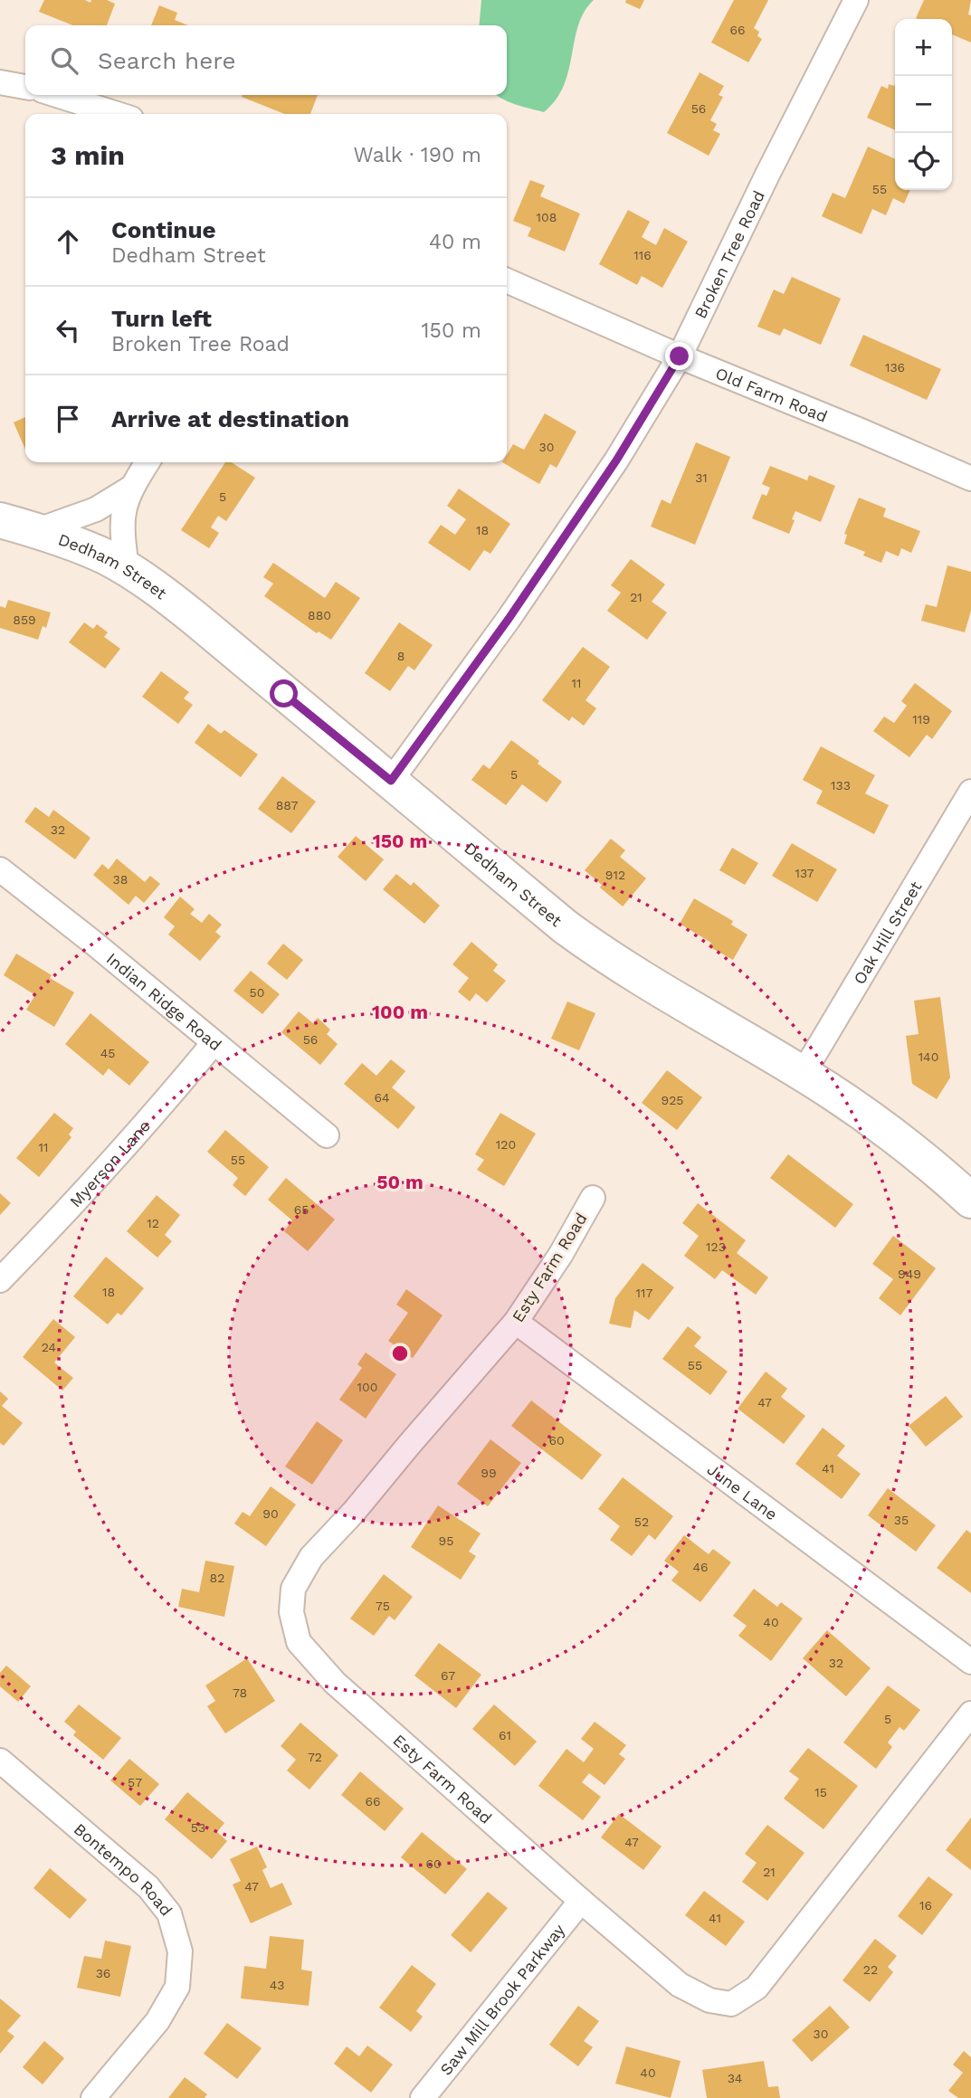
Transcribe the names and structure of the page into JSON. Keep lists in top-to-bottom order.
{
  "streets": {
    "street": [
      "Broken Tree Road",
      "Old Farm Road",
      "Dedham Street",
      "Oak Hill Street",
      "Indian Ridge Road",
      "Myerson Lane",
      "Esty Farm Road",
      "June Lane",
      "Bontempo Road",
      "Saw Mill Brook Parkway"
    ]
  },
  "crossings": [
    ["Broken Tree Road", "Old Farm Road"],
    ["Broken Tree Road", "Dedham Street"],
    ["Dedham Street", "Oak Hill Street"],
    ["Indian Ridge Road", "Myerson Lane"],
    ["Esty Farm Road", "June Lane"],
    ["Esty Farm Road", "Saw Mill Brook Parkway"]
  ],
  "house_numbers": [
    "66",
    "56",
    "55",
    "108",
    "116",
    "136",
    "30",
    "31",
    "5",
    "18",
    "21",
    "880",
    "859",
    "8",
    "11",
    "119",
    "5",
    "133",
    "887",
    "32",
    "137",
    "912",
    "38",
    "50",
    "56",
    "45",
    "140",
    "64",
    "925",
    "120",
    "11",
    "55",
    "65",
    "12",
    "123",
    "949",
    "18",
    "117",
    "24",
    "55",
    "100",
    "47",
    "60",
    "41",
    "99",
    "90",
    "35",
    "52",
    "95",
    "46",
    "82",
    "75",
    "40",
    "32",
    "67",
    "78",
    "5",
    "61",
    "72",
    "57",
    "15",
    "66",
    "53",
    "47",
    "60",
    "21",
    "47",
    "16",
    "41",
    "22",
    "36",
    "43",
    "30",
    "40",
    "34"
  ],
  "page": {
    "map_buttons": ["+", "−"],
    "search": "Search here",
    "heading": ["3 min", "Walk · 190 m"],
    "list": [
      ["Continue", "Dedham Street", "40 m"],
      ["Turn left", "Broken Tree Road", "150 m"],
      "Arrive at destination"
    ]
  },
  "rings": ["150 m", "100 m", "50 m"]
}
